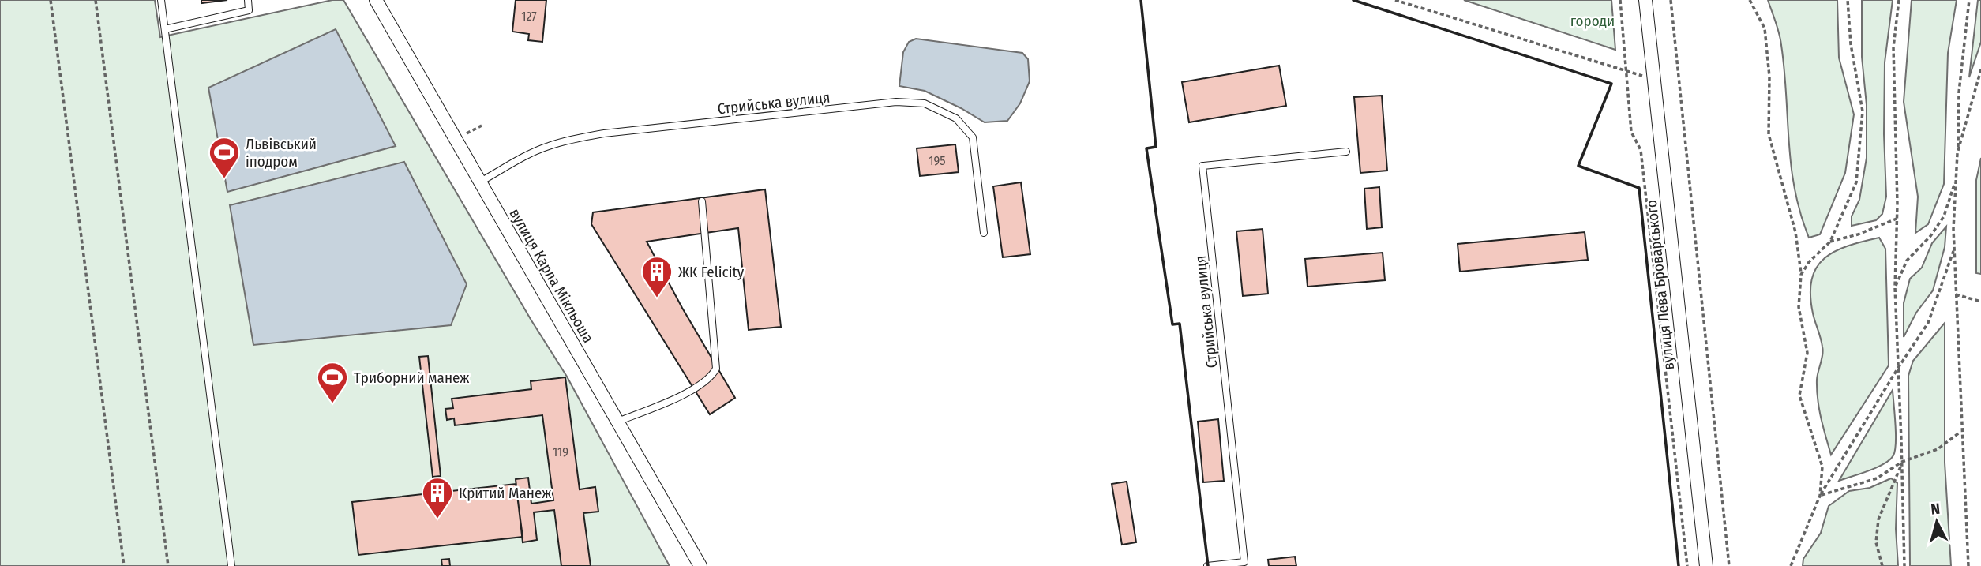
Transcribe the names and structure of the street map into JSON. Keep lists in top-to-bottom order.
{
  "streets": {
    "street": ["вулиця Карла Мікльоша", "вулиця Лева Броварського"],
    "lane": ["Стрийська вулиця"]
  },
  "crossings": [
    ["Стрийська вулиця", "вулиця Карла Мікльоша"]
  ],
  "parks": ["городи"],
  "places": {
    "sports": ["Львівський іподром", "Триборний манеж"],
    "building": ["ЖК Felicity", "Критий Манеж"]
  },
  "house_numbers": ["127", "195", "119"],
  "north": "top"
}
